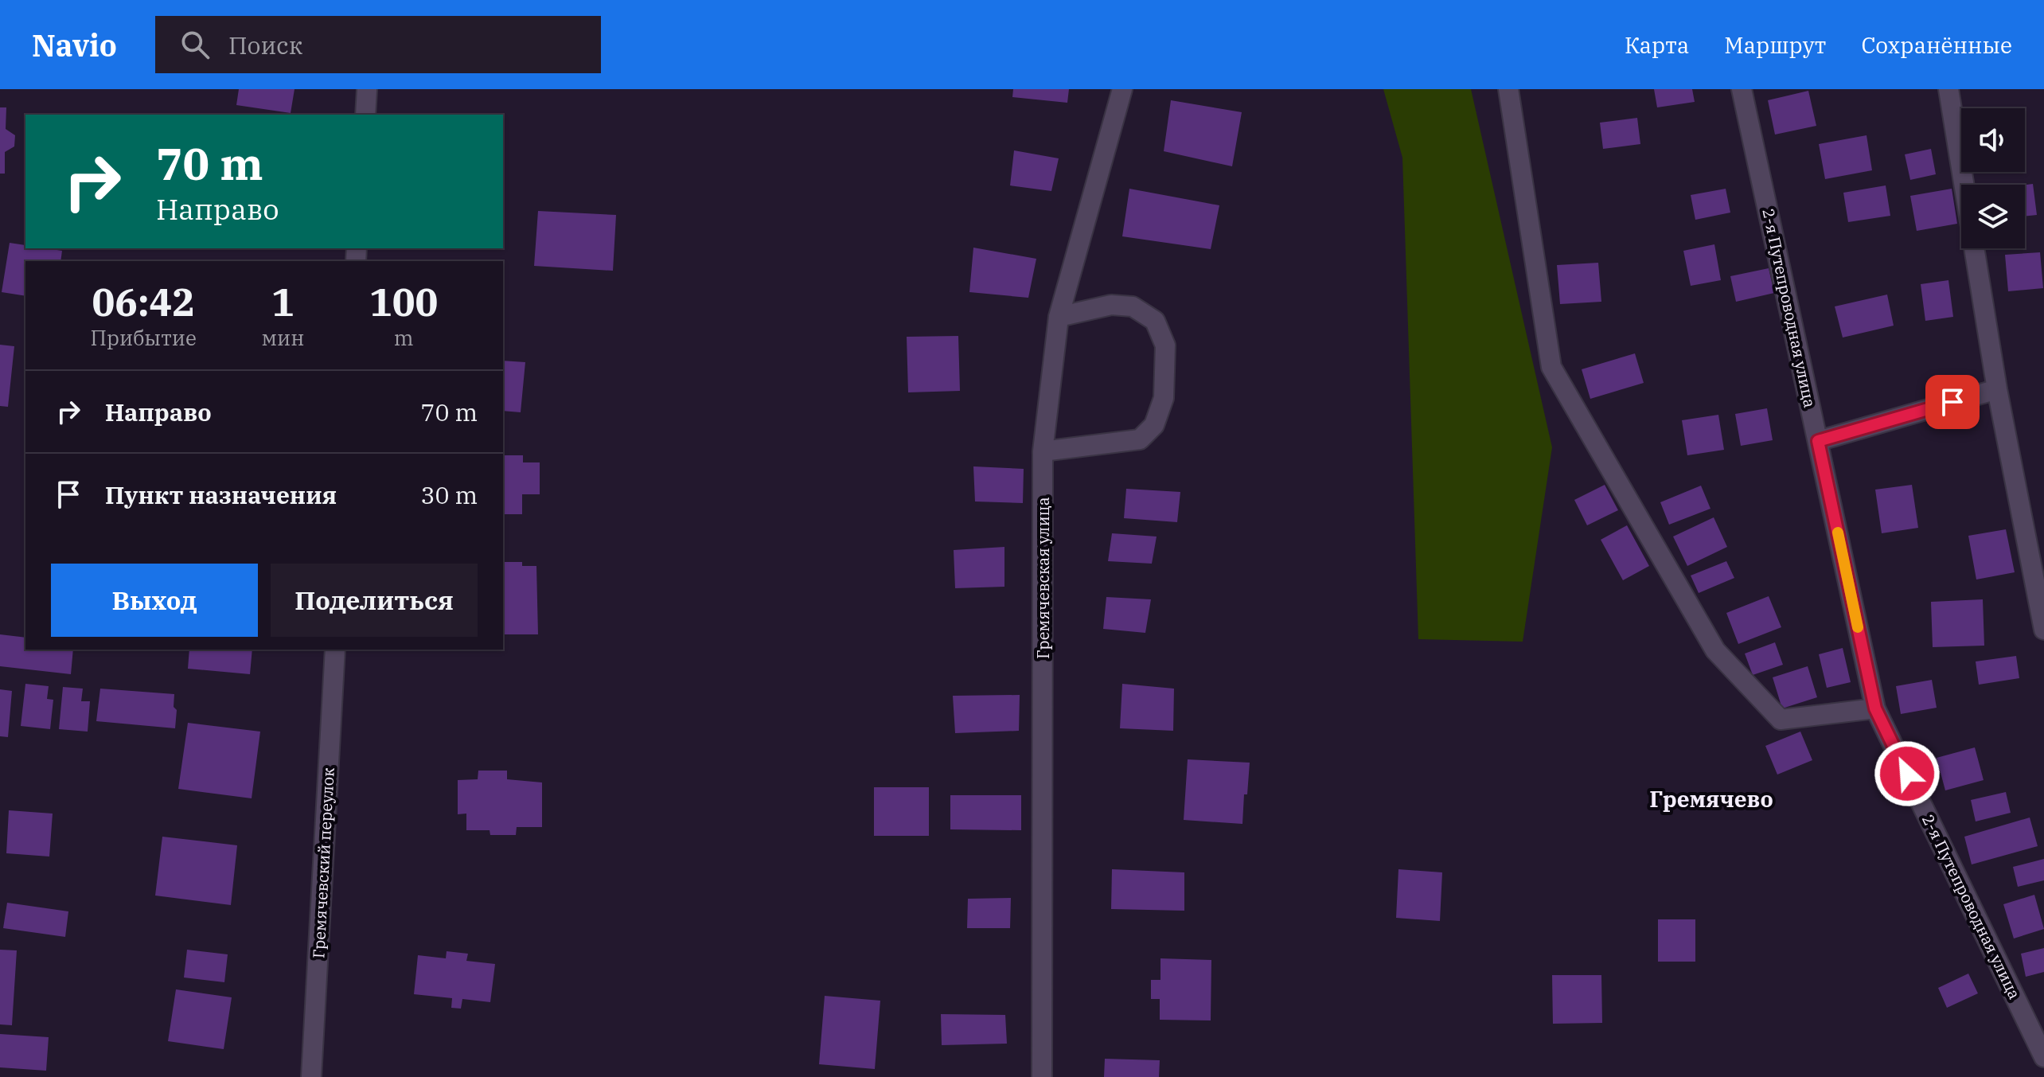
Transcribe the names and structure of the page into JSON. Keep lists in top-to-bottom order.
{
  "streets": {
    "street": ["2-я Путепроводная улица", "Гремячевская улица", "Гремячевский переулок"]
  },
  "districts": ["Гремячево"],
  "page": {
    "header": "Navio",
    "search": "Поиск",
    "nav": ["Карта", "Маршрут", "Сохранённые"],
    "turn": ["70 m", "Направо"],
    "eta": [
      "06:42",
      "Прибытие",
      "1",
      "мин",
      "100",
      "m"
    ],
    "list": [
      {
        "name": "Направо",
        "value": "70 m"
      },
      {
        "name": "Пункт назначения",
        "value": "30 m"
      }
    ],
    "buttons": ["Выход", "Поделиться"]
  }
}
